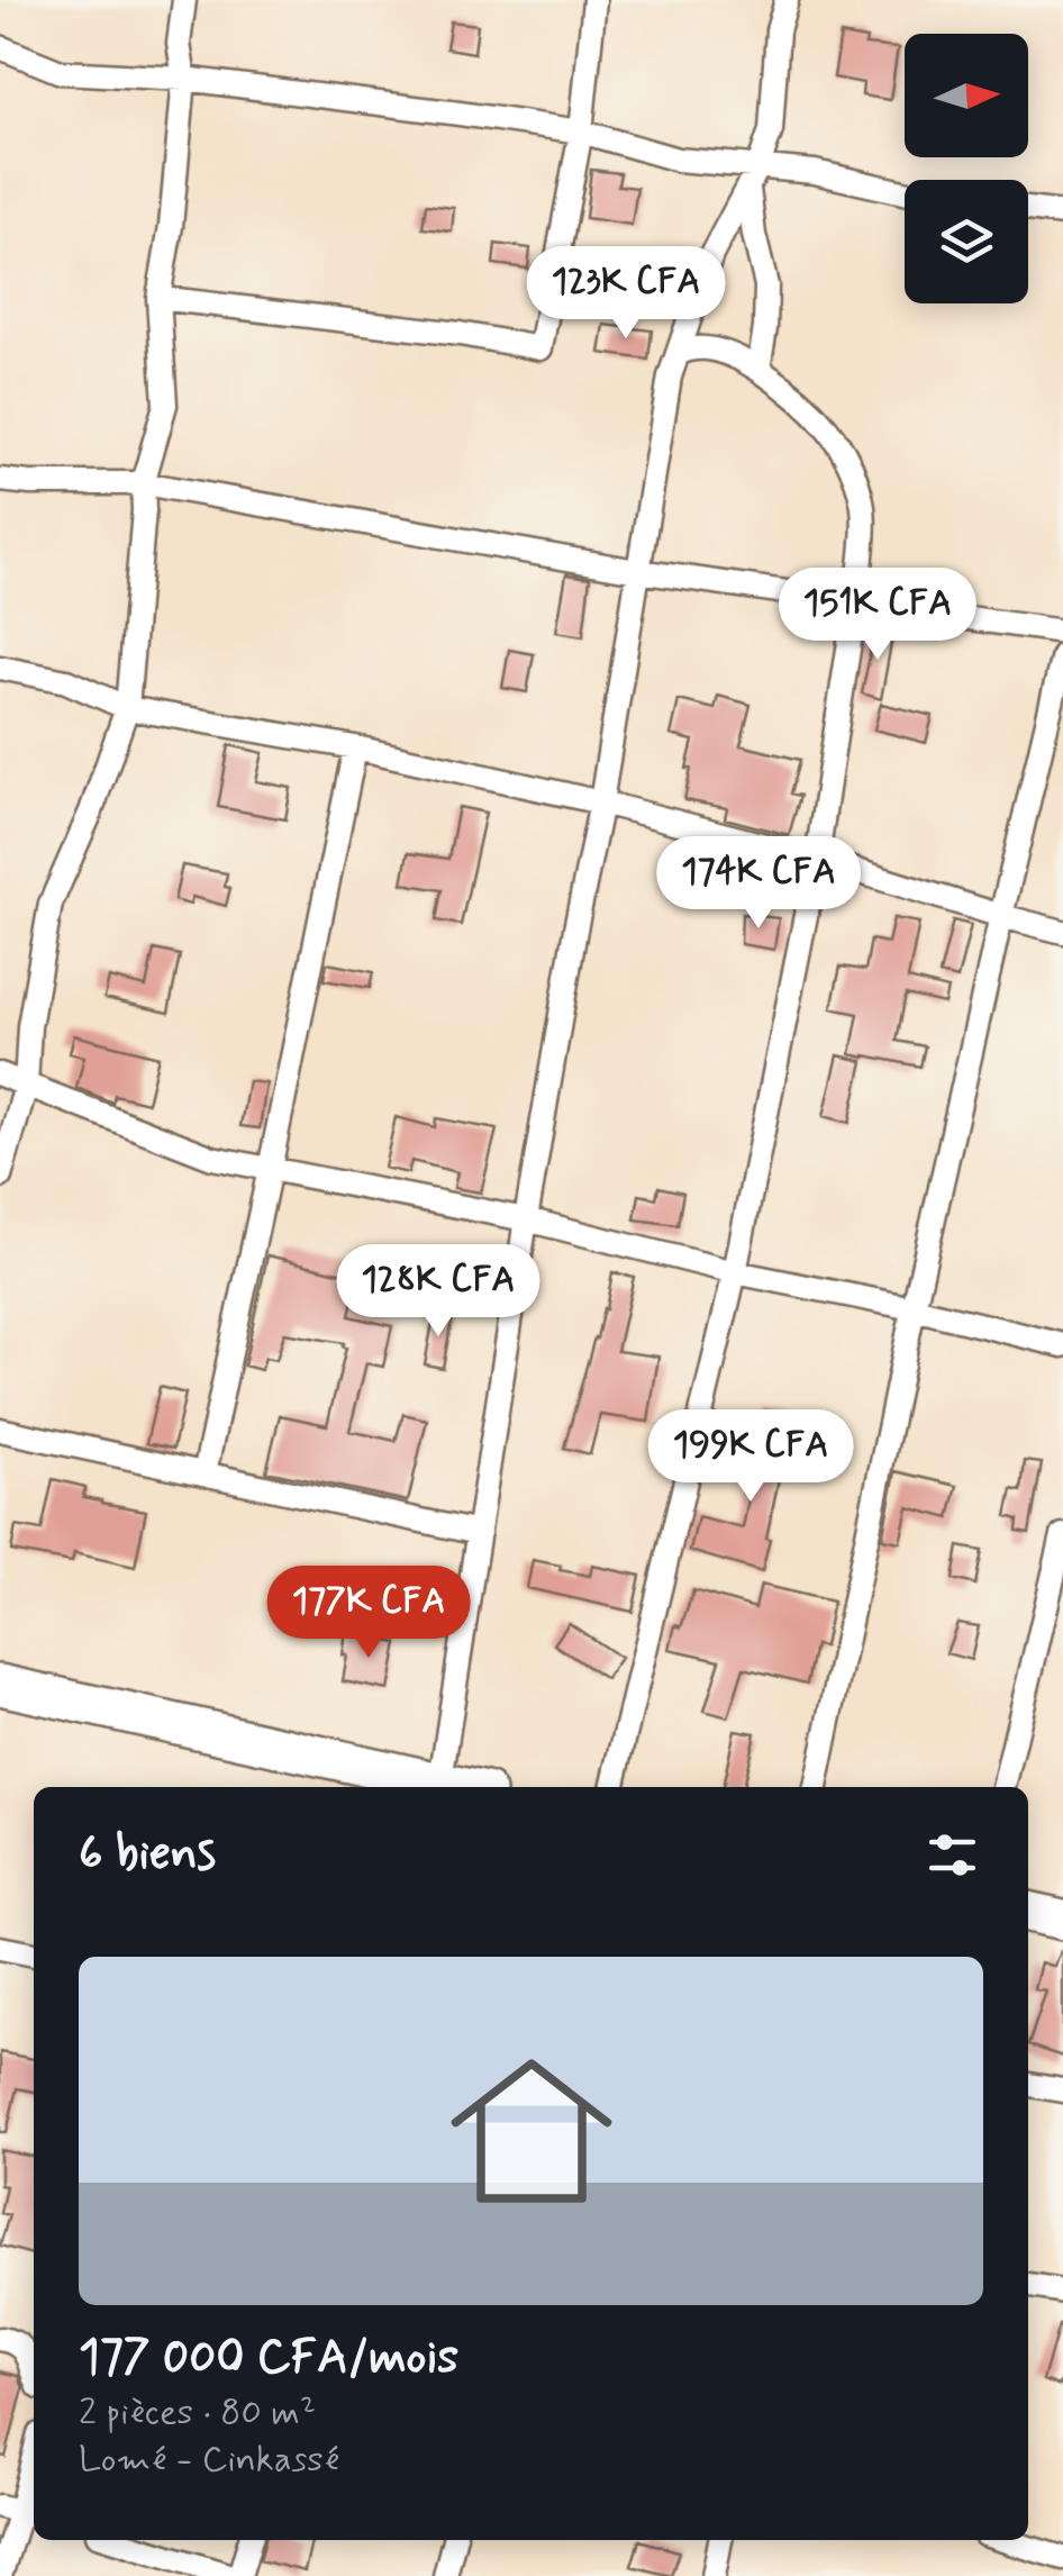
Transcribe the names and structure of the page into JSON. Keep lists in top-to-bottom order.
{
  "north": "right",
  "page": {
    "price": [
      "123K CFA",
      "151K CFA",
      "174K CFA",
      "128K CFA",
      "199K CFA",
      "177K CFA"
    ],
    "heading": "6 biens",
    "list": [
      {
        "name": "177 000 CFA/mois",
        "note": "2 pièces · 80 m² · Lomé - Cinkassé"
      }
    ]
  }
}
